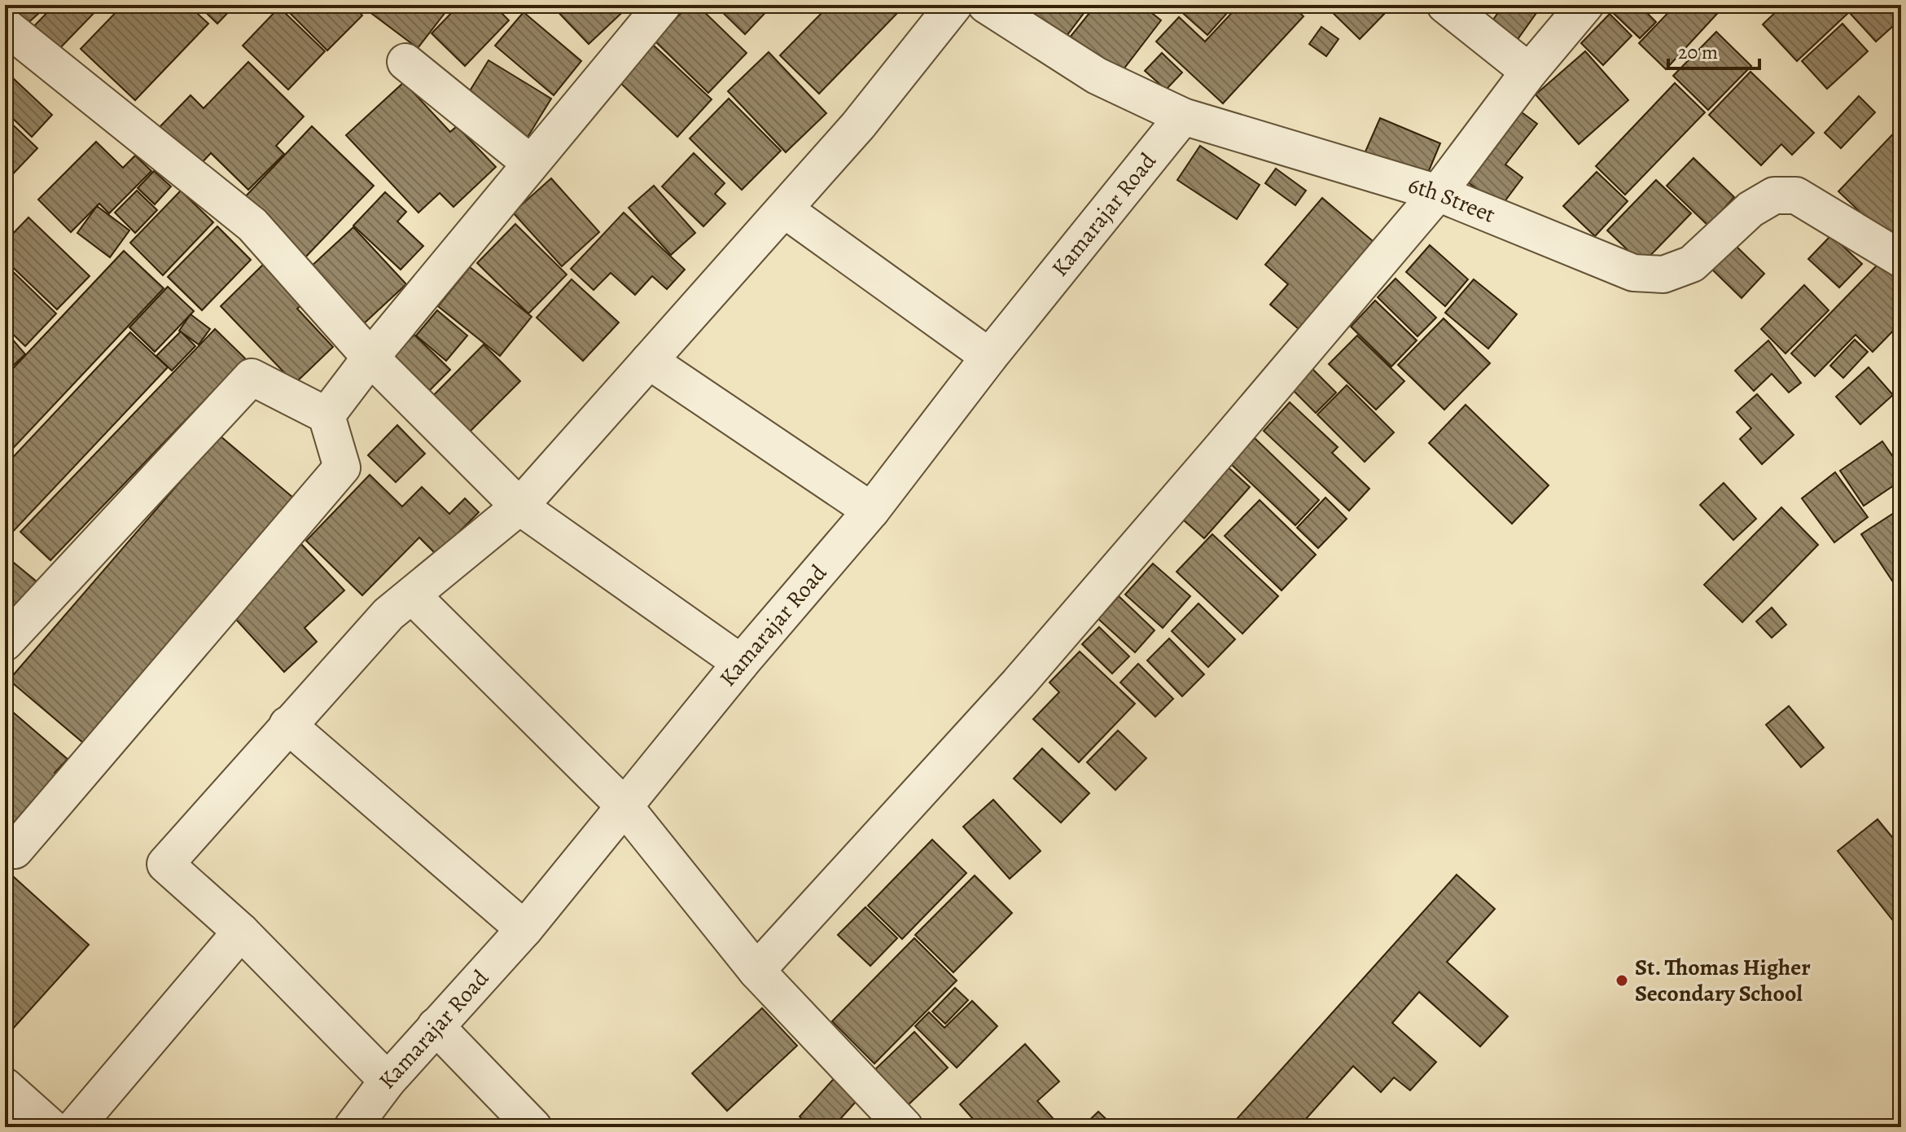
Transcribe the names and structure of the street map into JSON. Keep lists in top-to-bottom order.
{
  "streets": {
    "street": ["6th Street", "Kamarajar Road"]
  },
  "crossings": [
    ["6th Street", "Kamarajar Road"]
  ],
  "places": ["St. Thomas Higher Secondary School"],
  "scale_bar": "20 m"
}
